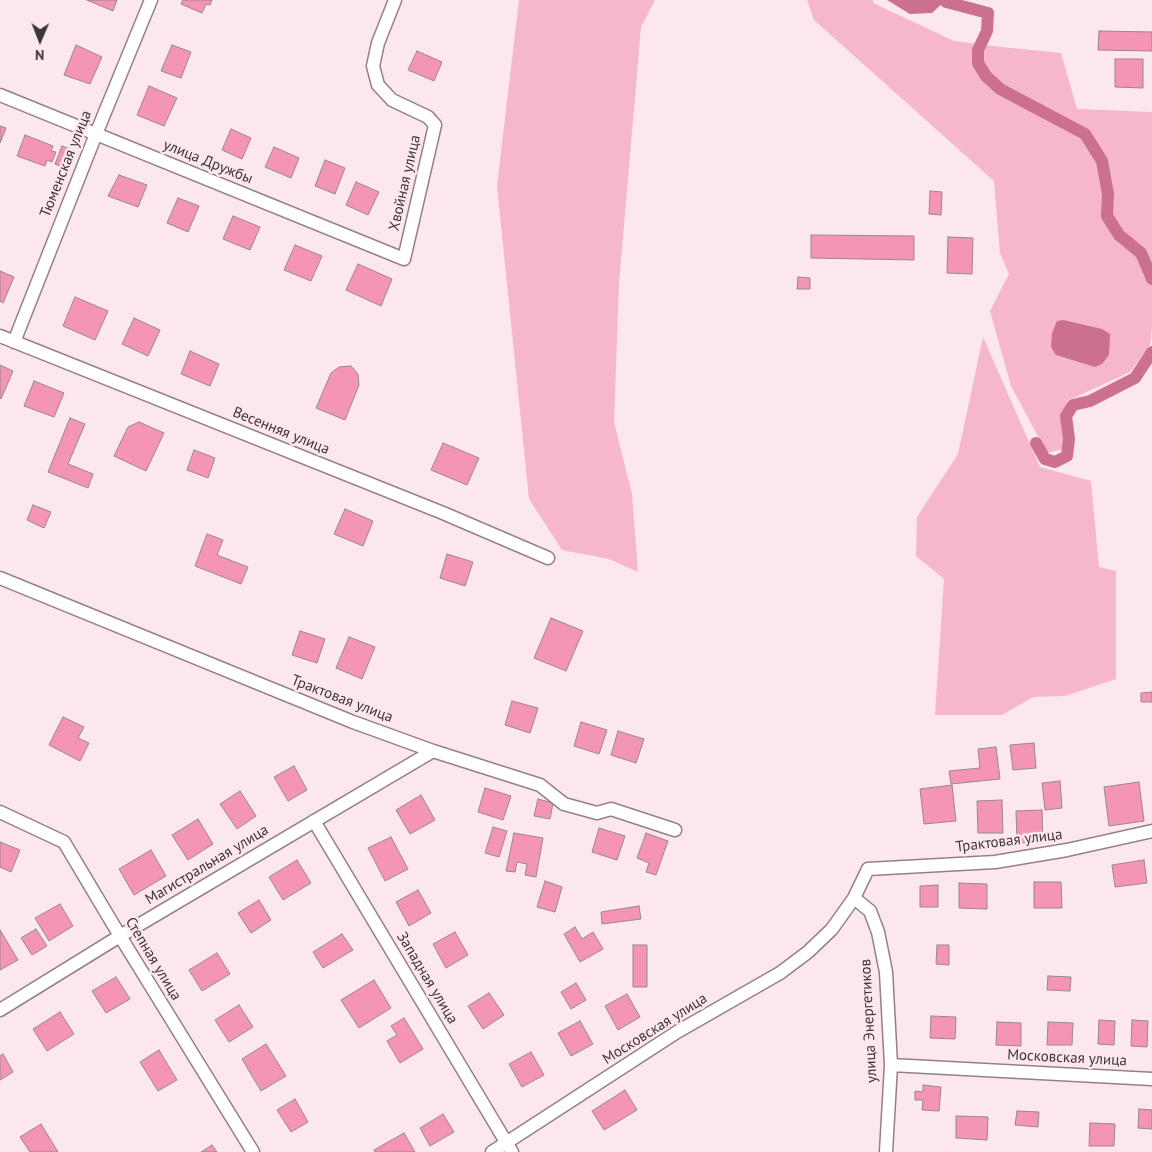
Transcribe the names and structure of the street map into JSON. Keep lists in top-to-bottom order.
{
  "streets": {
    "street": [
      "улица Дружбы",
      "Тюменская улица",
      "Хвойная улица",
      "Весенняя улица",
      "Трактовая улица",
      "Магистральная улица",
      "Степная улица",
      "Западная улица",
      "улица Энергетиков",
      "Московская улица"
    ]
  },
  "crossings": [
    ["улица Дружбы", "Тюменская улица"],
    ["улица Дружбы", "Хвойная улица"],
    ["Тюменская улица", "Весенняя улица"],
    ["Трактовая улица", "Магистральная улица"],
    ["Трактовая улица", "Московская улица"],
    ["Магистральная улица", "Степная улица"],
    ["Магистральная улица", "Западная улица"],
    ["Западная улица", "Московская улица"],
    ["улица Энергетиков", "Московская улица"]
  ],
  "north": "bottom"
}
